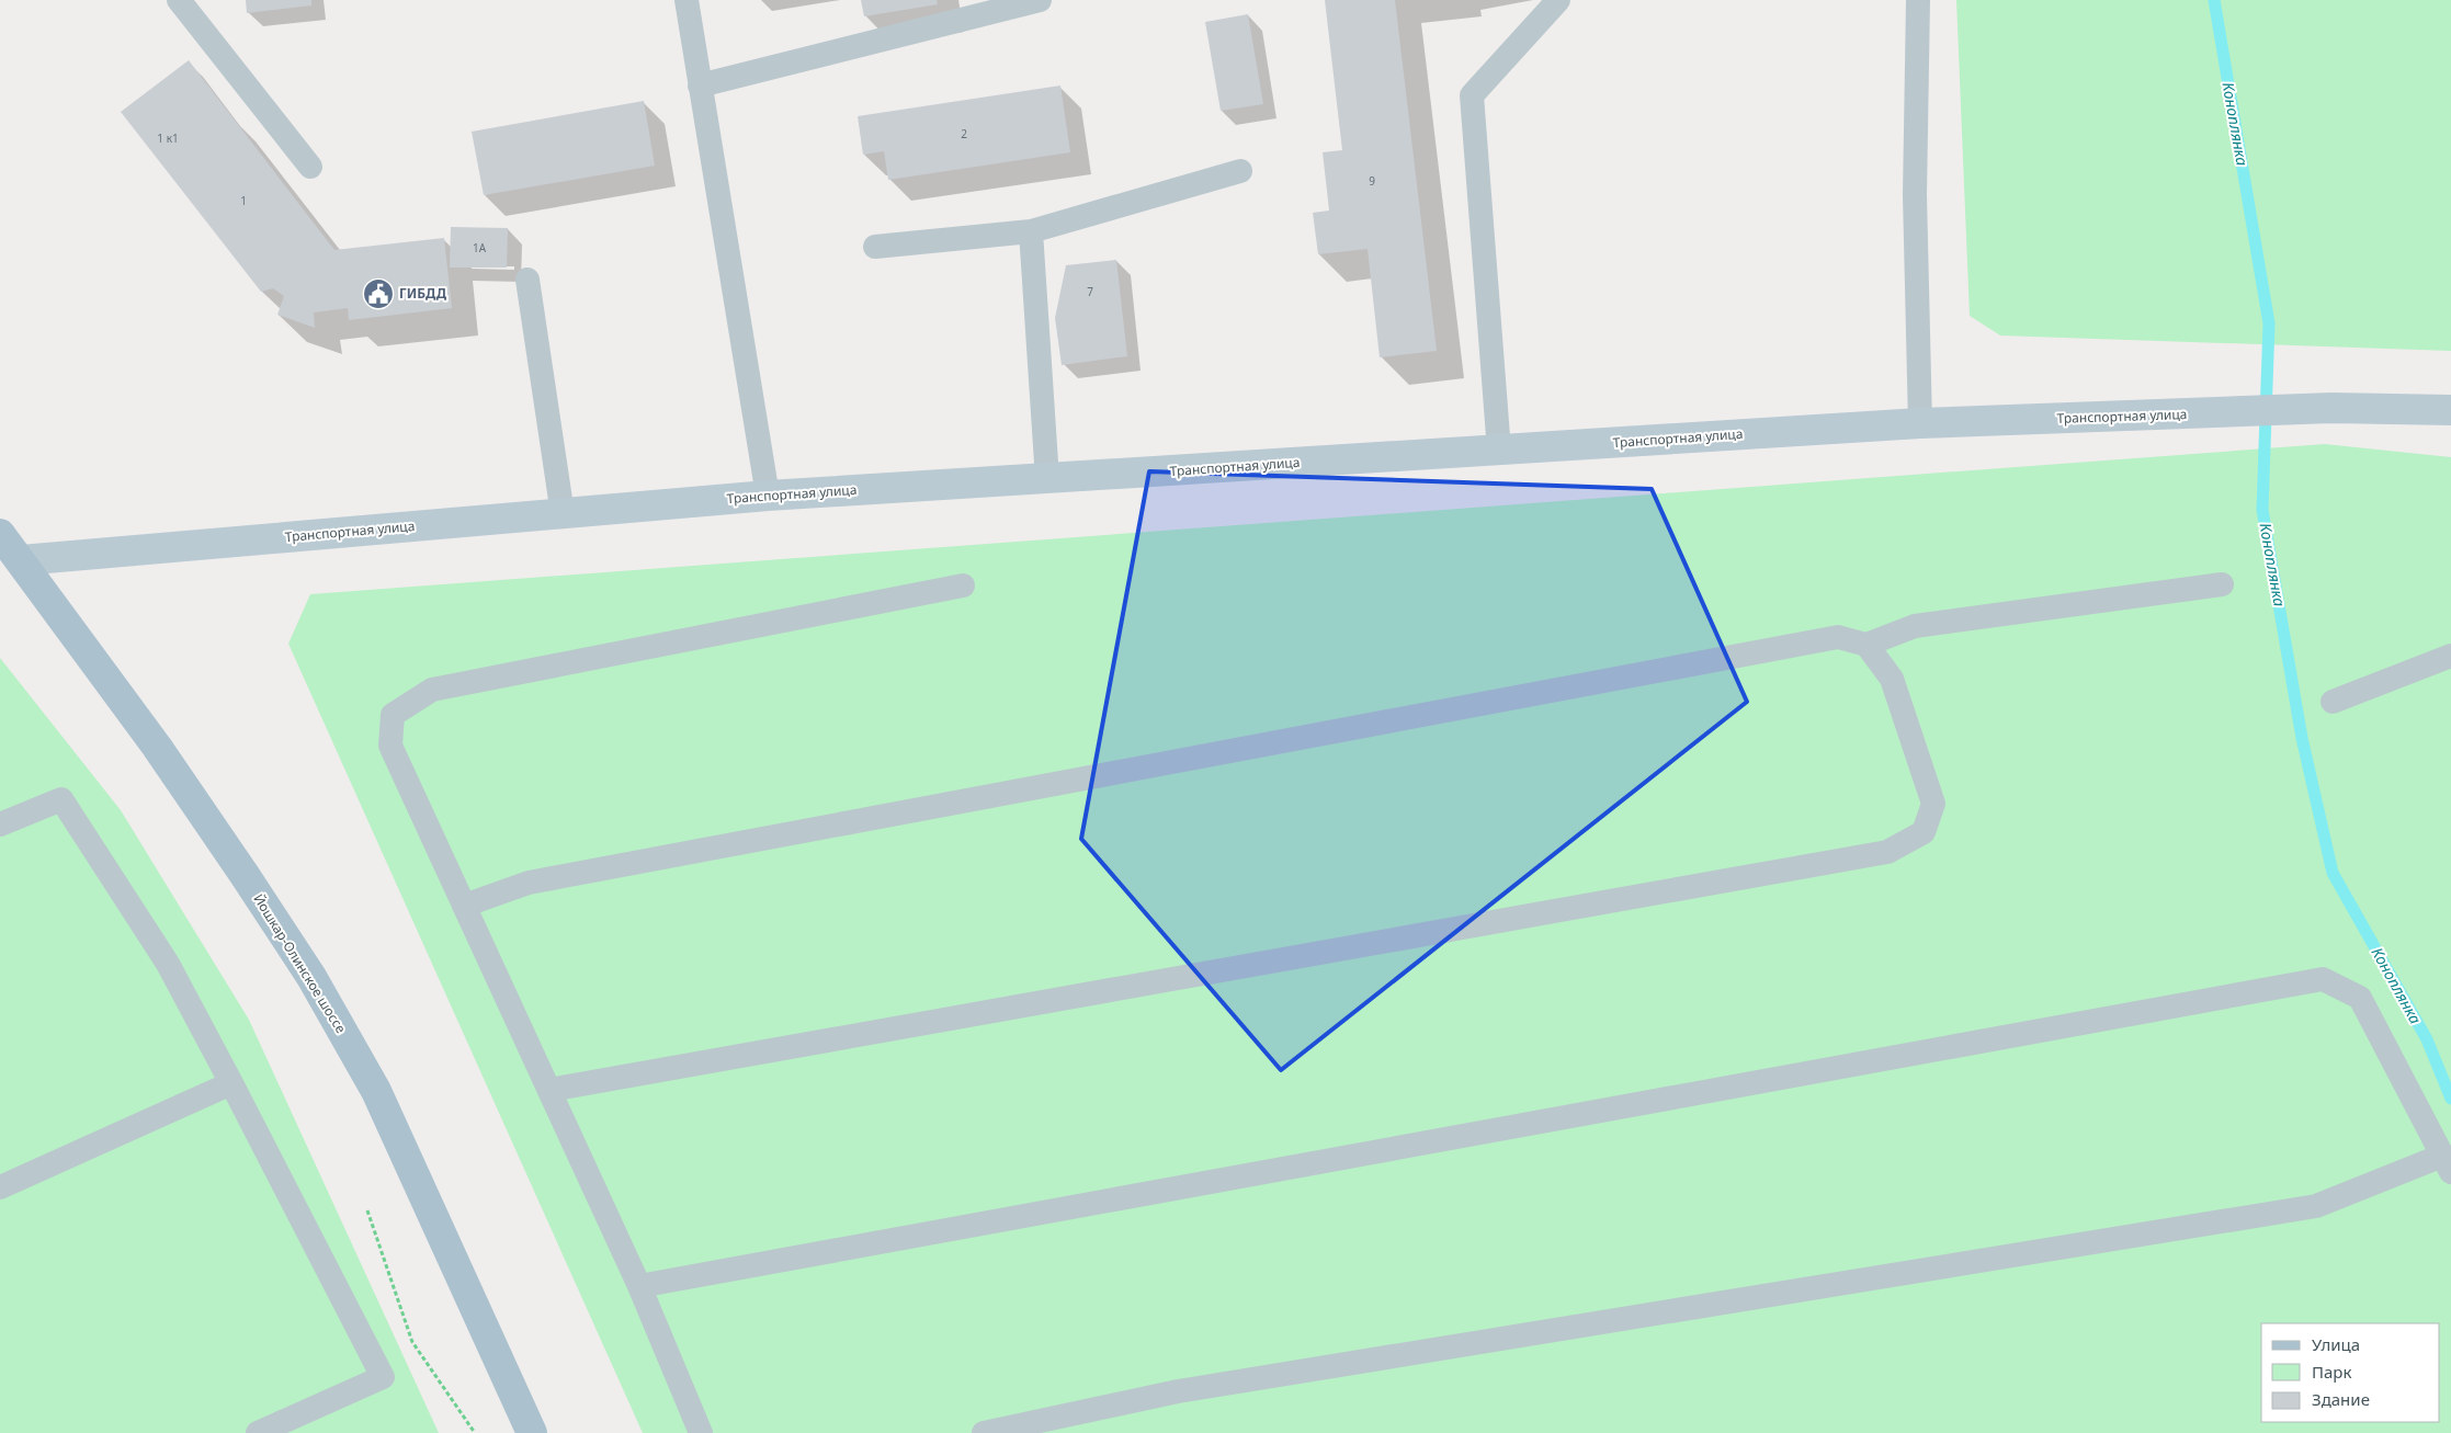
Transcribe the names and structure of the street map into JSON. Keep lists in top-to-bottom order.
{
  "streets": {
    "main road": ["Транспортная улица", "Йошкар-Олинское шоссе"]
  },
  "crossings": [
    ["Транспортная улица", "Йошкар-Олинское шоссе"]
  ],
  "water": ["Коноплянка"],
  "places": {
    "public building": ["ГИБДД"]
  },
  "house_numbers": [
    "2",
    "1 к1",
    "9",
    "1",
    "1А",
    "7"
  ],
  "legend": ["Улица", "Парк", "Здание"]
}
